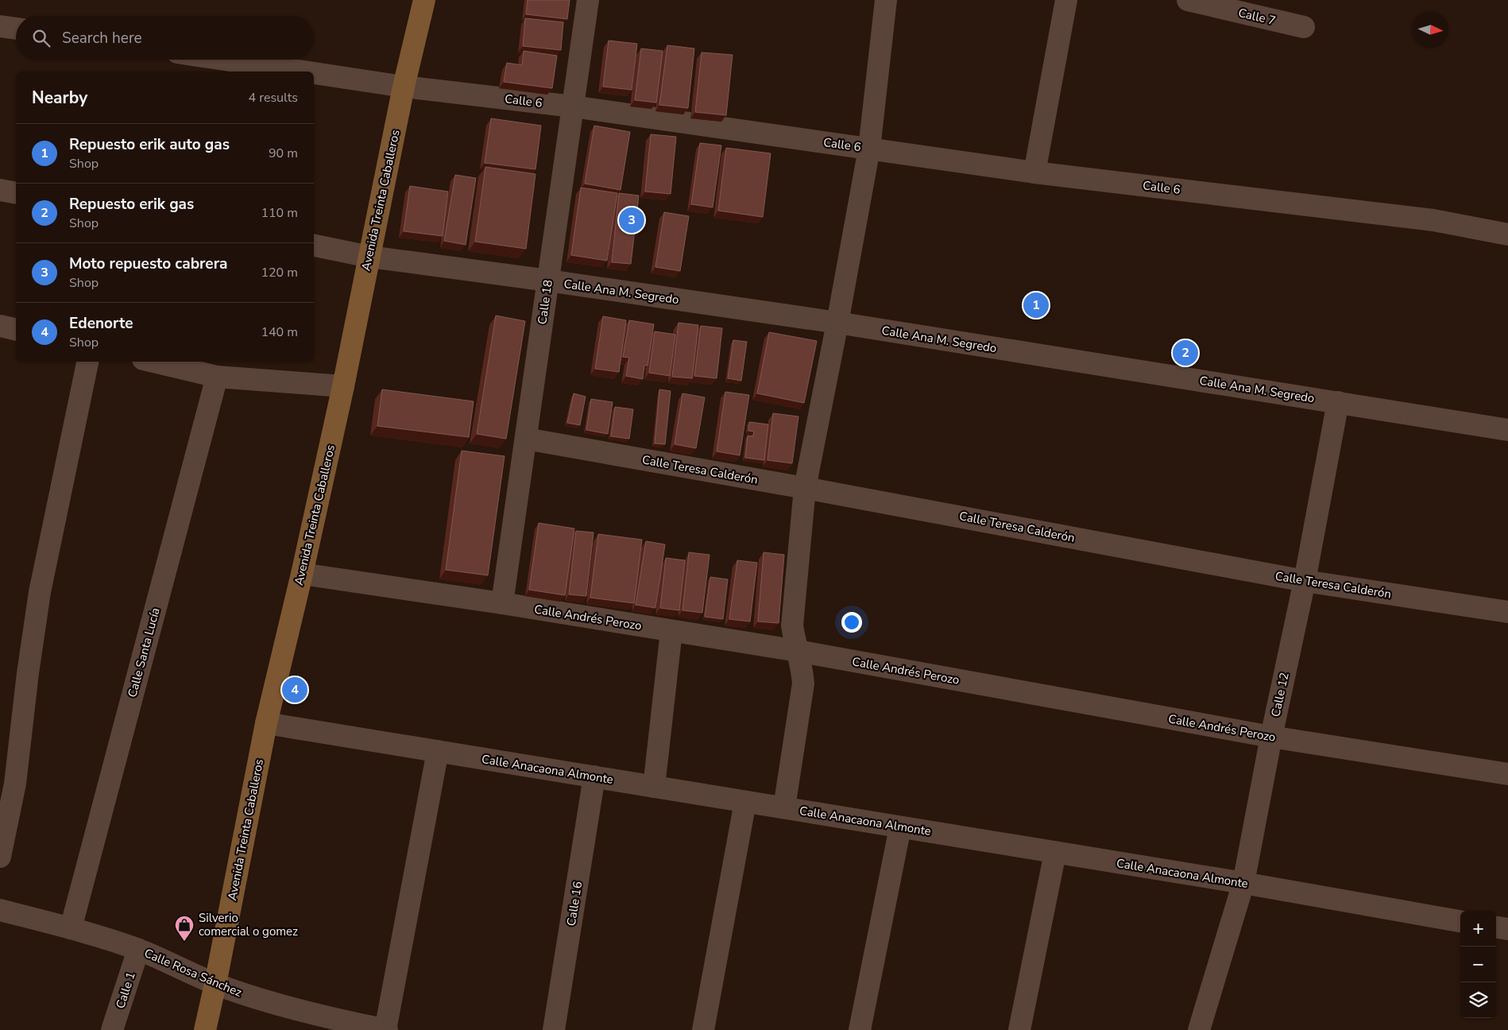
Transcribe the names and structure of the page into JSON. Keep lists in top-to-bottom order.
{
  "streets": {
    "street": [
      "Calle 7",
      "Calle 6",
      "Avenida Treinta Caballeros",
      "Calle Ana M. Segredo",
      "Calle 18",
      "Calle Teresa Calderón",
      "Calle Andrés Perozo",
      "Calle Santa Lucía",
      "Calle 12",
      "Calle Anacaona Almonte",
      "Calle 16",
      "Calle Rosa Sánchez",
      "Calle 1"
    ]
  },
  "crossings": [
    ["Calle 6", "Avenida Treinta Caballeros"],
    ["Calle 6", "Calle 18"],
    ["Avenida Treinta Caballeros", "Calle Ana M. Segredo"],
    ["Avenida Treinta Caballeros", "Calle Andrés Perozo"],
    ["Avenida Treinta Caballeros", "Calle Anacaona Almonte"],
    ["Avenida Treinta Caballeros", "Calle Rosa Sánchez"],
    ["Calle Ana M. Segredo", "Calle 18"],
    ["Calle Ana M. Segredo", "Calle 12"],
    ["Calle 18", "Calle Teresa Calderón"],
    ["Calle 18", "Calle Andrés Perozo"],
    ["Calle Teresa Calderón", "Calle 12"],
    ["Calle Andrés Perozo", "Calle 12"],
    ["Calle Santa Lucía", "Calle Rosa Sánchez"],
    ["Calle 12", "Calle Anacaona Almonte"],
    ["Calle Anacaona Almonte", "Calle 16"],
    ["Calle Rosa Sánchez", "Calle 1"]
  ],
  "places": {
    "shop": ["Silverio comercial o gomez"]
  },
  "north": "right",
  "page": {
    "search": "Search here",
    "heading": ["Nearby", "4 results"],
    "list": [
      {
        "mark": "1",
        "name": "Repuesto erik auto gas",
        "note": "Shop",
        "value": "90 m"
      },
      {
        "mark": "2",
        "name": "Repuesto erik gas",
        "note": "Shop",
        "value": "110 m"
      },
      {
        "mark": "3",
        "name": "Moto repuesto cabrera",
        "note": "Shop",
        "value": "120 m"
      },
      {
        "mark": "4",
        "name": "Edenorte",
        "note": "Shop",
        "value": "140 m"
      }
    ],
    "pins": [
      "3",
      "1",
      "2",
      "4"
    ],
    "map_buttons": ["+", "−"]
  }
}
